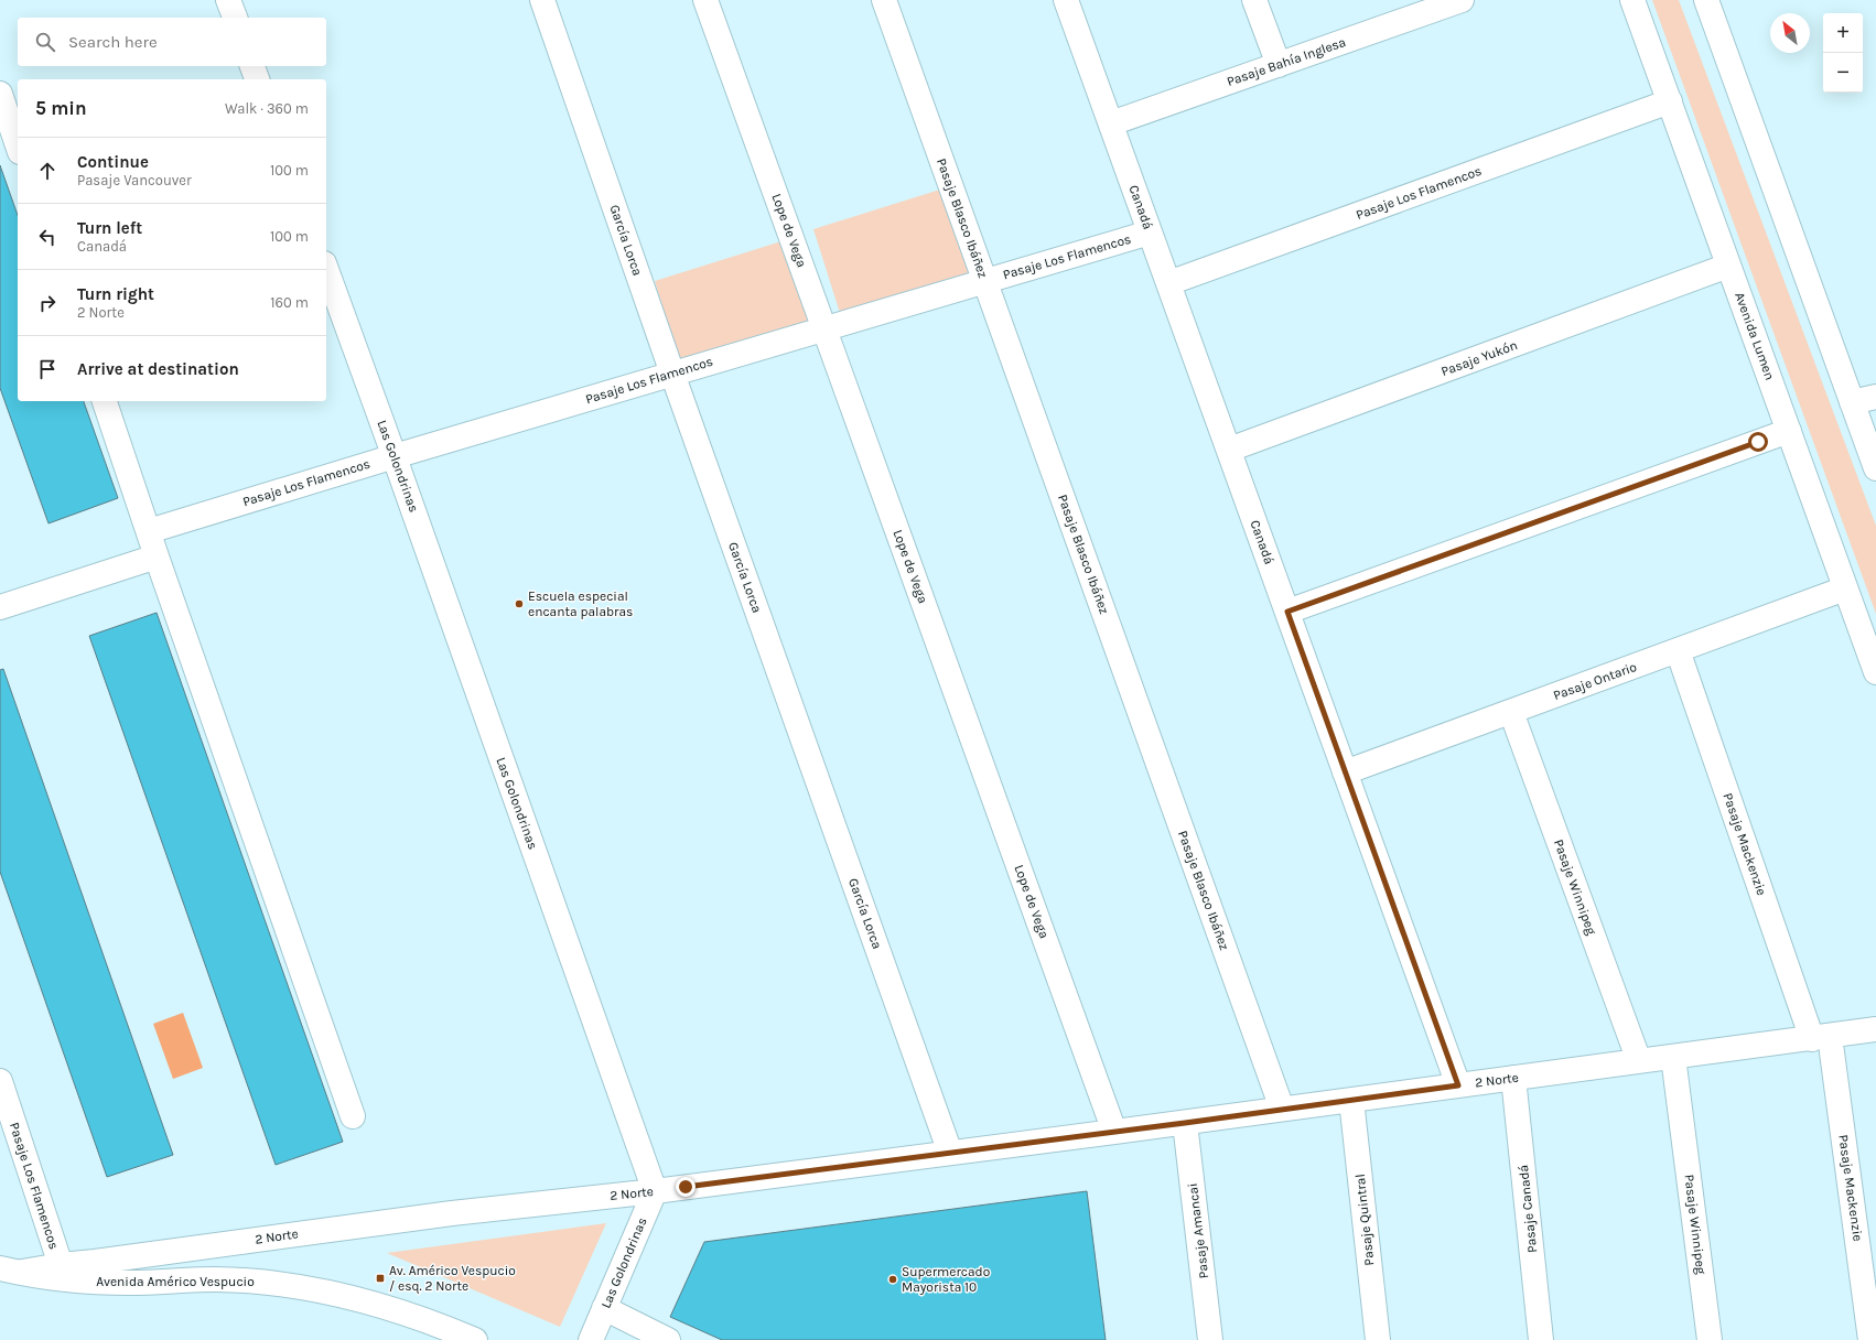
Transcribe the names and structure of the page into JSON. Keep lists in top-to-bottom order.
{
  "streets": {
    "street": [
      "Pasaje Bahía Inglesa",
      "Pasaje Los Flamencos",
      "Canadá",
      "Pasaje Blasco Ibáñez",
      "Lope de Vega",
      "García Lorca",
      "Avenida Lumen",
      "Pasaje Yukón",
      "Las Golondrinas",
      "Pasaje Ontario",
      "Pasaje Mackenzie",
      "Pasaje Winnipeg",
      "2 Norte",
      "Pasaje Canadá",
      "Pasaje Quintral",
      "Pasaje Amancai",
      "Avenida Américo Vespucio"
    ]
  },
  "crossings": [
    ["Pasaje Bahía Inglesa", "Canadá"],
    ["Pasaje Los Flamencos", "Canadá"],
    ["Pasaje Los Flamencos", "Pasaje Blasco Ibáñez"],
    ["Pasaje Los Flamencos", "Lope de Vega"],
    ["Pasaje Los Flamencos", "García Lorca"],
    ["Pasaje Los Flamencos", "Avenida Lumen"],
    ["Pasaje Los Flamencos", "Las Golondrinas"],
    ["Pasaje Los Flamencos", "2 Norte"],
    ["Canadá", "Pasaje Yukón"],
    ["Canadá", "Pasaje Ontario"],
    ["Canadá", "2 Norte"],
    ["Pasaje Blasco Ibáñez", "2 Norte"],
    ["Lope de Vega", "2 Norte"],
    ["García Lorca", "2 Norte"],
    ["Avenida Lumen", "Pasaje Yukón"],
    ["Avenida Lumen", "Pasaje Ontario"],
    ["Las Golondrinas", "2 Norte"],
    ["Pasaje Ontario", "Pasaje Mackenzie"],
    ["Pasaje Ontario", "Pasaje Winnipeg"],
    ["Pasaje Mackenzie", "2 Norte"],
    ["Pasaje Winnipeg", "2 Norte"],
    ["2 Norte", "Pasaje Canadá"],
    ["2 Norte", "Pasaje Quintral"],
    ["2 Norte", "Pasaje Amancai"],
    ["2 Norte", "Avenida Américo Vespucio"]
  ],
  "places": {
    "other": ["Escuela especial encanta palabras", "Supermercado Mayorista 10"],
    "transit": ["Av. Américo Vespucio / esq. 2 Norte"]
  },
  "north": "top left",
  "page": {
    "map_buttons": ["+", "−"],
    "search": "Search here",
    "heading": ["5 min", "Walk · 360 m"],
    "list": [
      ["Continue", "Pasaje Vancouver", "100 m"],
      ["Turn left", "Canadá", "100 m"],
      ["Turn right", "2 Norte", "160 m"],
      "Arrive at destination"
    ]
  }
}
